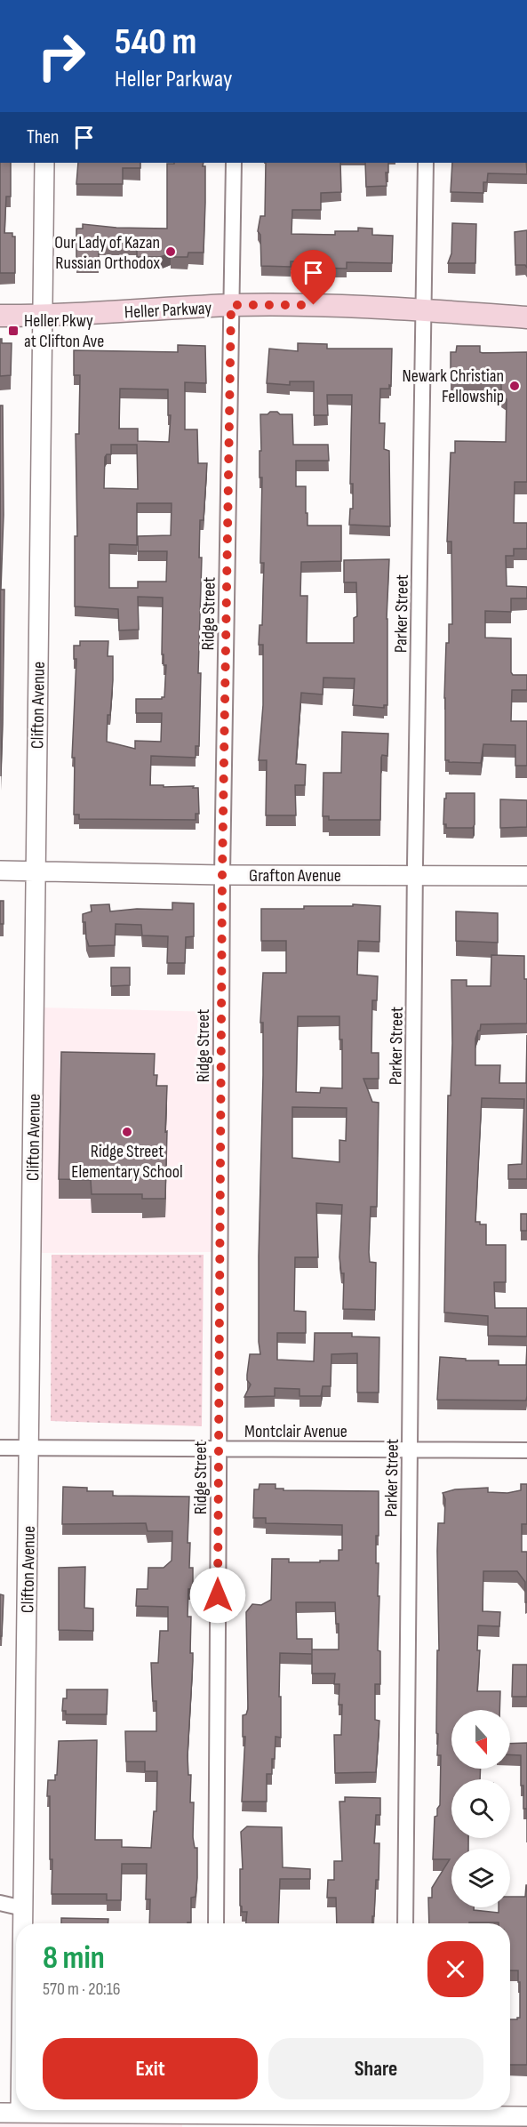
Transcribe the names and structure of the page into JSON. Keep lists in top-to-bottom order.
{
  "streets": {
    "main road": ["Heller Parkway"],
    "street": [
      "Ridge Street",
      "Parker Street",
      "Clifton Avenue",
      "Grafton Avenue",
      "Montclair Avenue"
    ]
  },
  "crossings": [
    ["Heller Parkway", "Ridge Street"],
    ["Heller Parkway", "Parker Street"],
    ["Heller Parkway", "Clifton Avenue"],
    ["Ridge Street", "Grafton Avenue"],
    ["Ridge Street", "Montclair Avenue"],
    ["Parker Street", "Grafton Avenue"],
    ["Parker Street", "Montclair Avenue"],
    ["Clifton Avenue", "Grafton Avenue"],
    ["Clifton Avenue", "Montclair Avenue"]
  ],
  "places": {
    "other": ["Our Lady of Kazan Russian Orthodox", "Newark Christian Fellowship", "Ridge Street Elementary School"],
    "transit": ["Heller Pkwy at Clifton Ave"]
  },
  "north": "bottom",
  "page": {
    "turn": ["540 m", "Heller Parkway"],
    "then": "Then",
    "heading": ["8 min", "570 m · 20:16"],
    "buttons": ["Exit", "Share"]
  }
}
